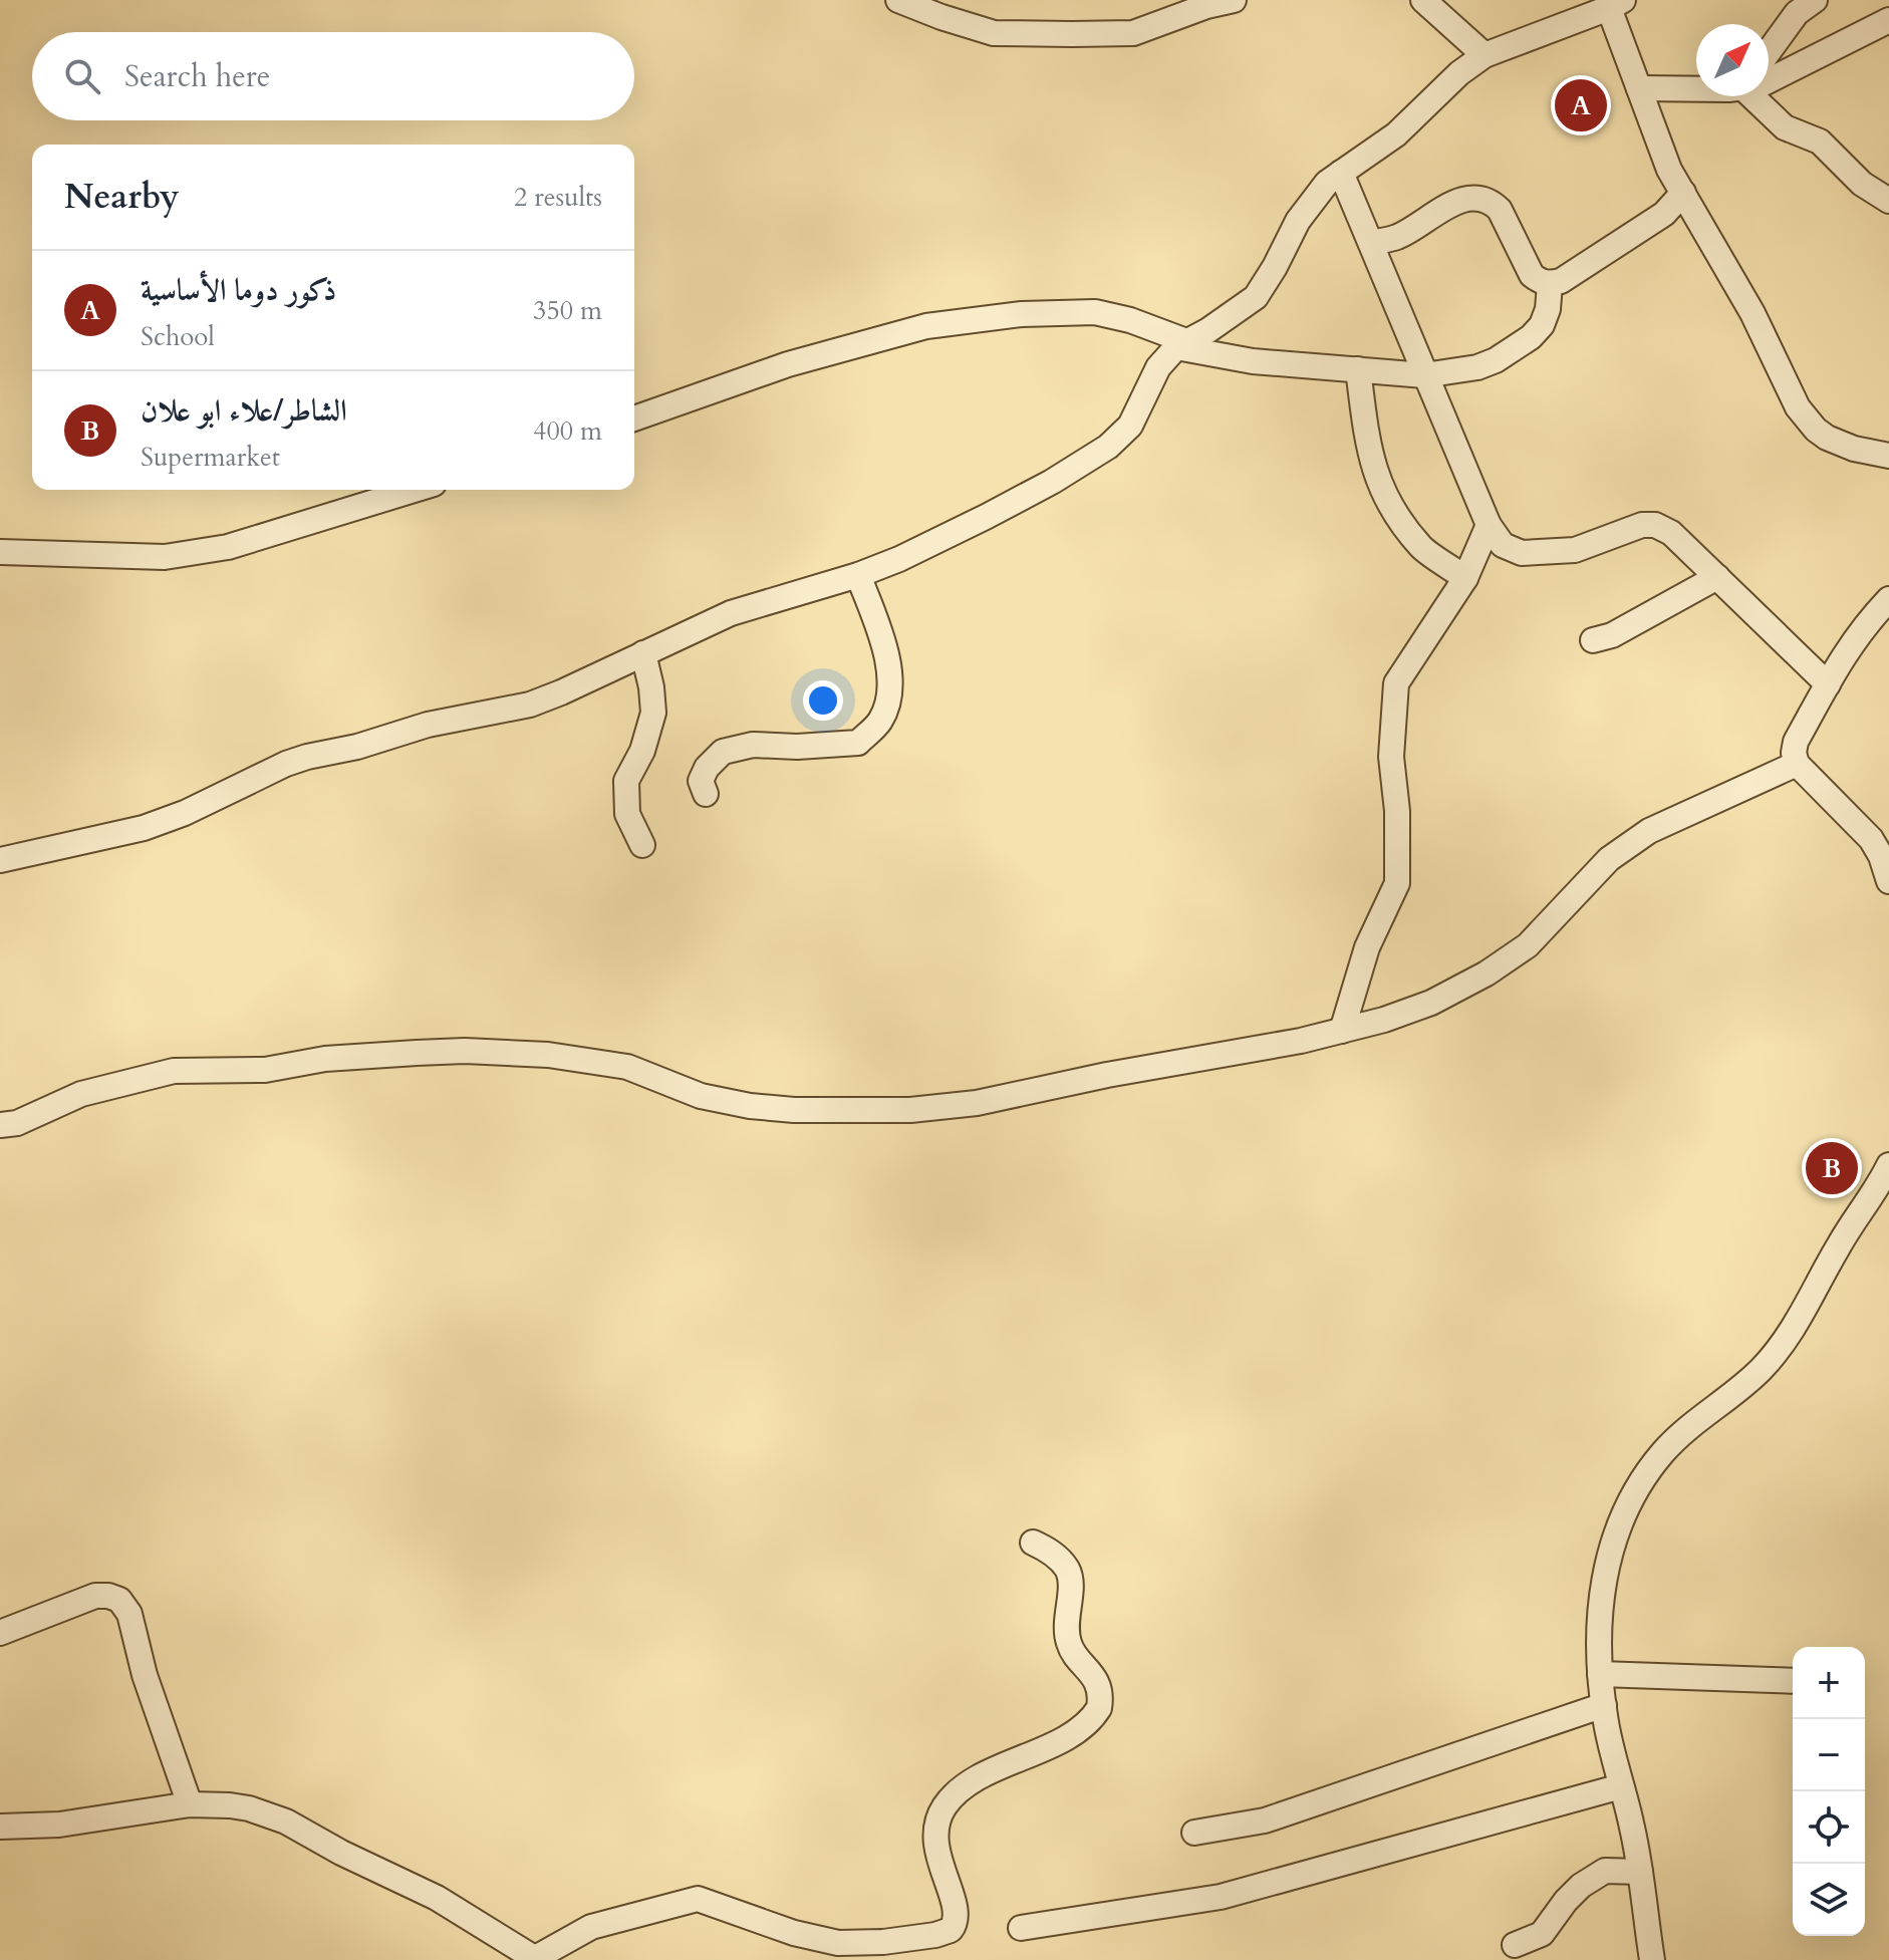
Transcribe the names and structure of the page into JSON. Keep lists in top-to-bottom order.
{
  "north": "top right",
  "page": {
    "search": "Search here",
    "pins": ["A", "B"],
    "heading": ["Nearby", "2 results"],
    "list": [
      {
        "mark": "A",
        "name": "ذكور دوما الأساسية",
        "note": "School",
        "value": "350 m"
      },
      {
        "mark": "B",
        "name": "الشاطر/علاء ابو علان",
        "note": "Supermarket",
        "value": "400 m"
      }
    ],
    "map_buttons": ["+", "−"]
  }
}
